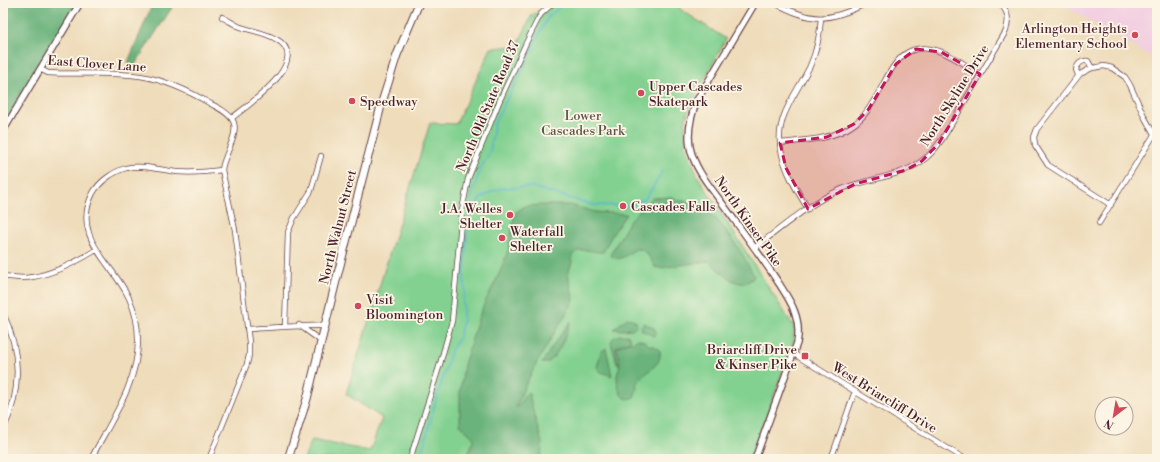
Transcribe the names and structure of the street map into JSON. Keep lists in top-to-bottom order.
{
  "streets": {
    "main road": ["North Walnut Street"],
    "street": [
      "East Clover Lane",
      "North Skyline Drive",
      "North Old State Road 37",
      "North Kinser Pike",
      "West Briarcliff Drive"
    ]
  },
  "crossings": [
    ["North Skyline Drive", "North Kinser Pike"],
    ["North Kinser Pike", "West Briarcliff Drive"]
  ],
  "parks": ["Lower Cascades Park"],
  "places": {
    "other": [
      "Arlington Heights Elementary School",
      "Upper Cascades Skatepark",
      "Speedway",
      "Cascades Falls",
      "J.A. Welles Shelter",
      "Waterfall Shelter",
      "Visit Bloomington"
    ],
    "transit": ["Briarcliff Drive & Kinser Pike"]
  },
  "north": "bottom left"
}
